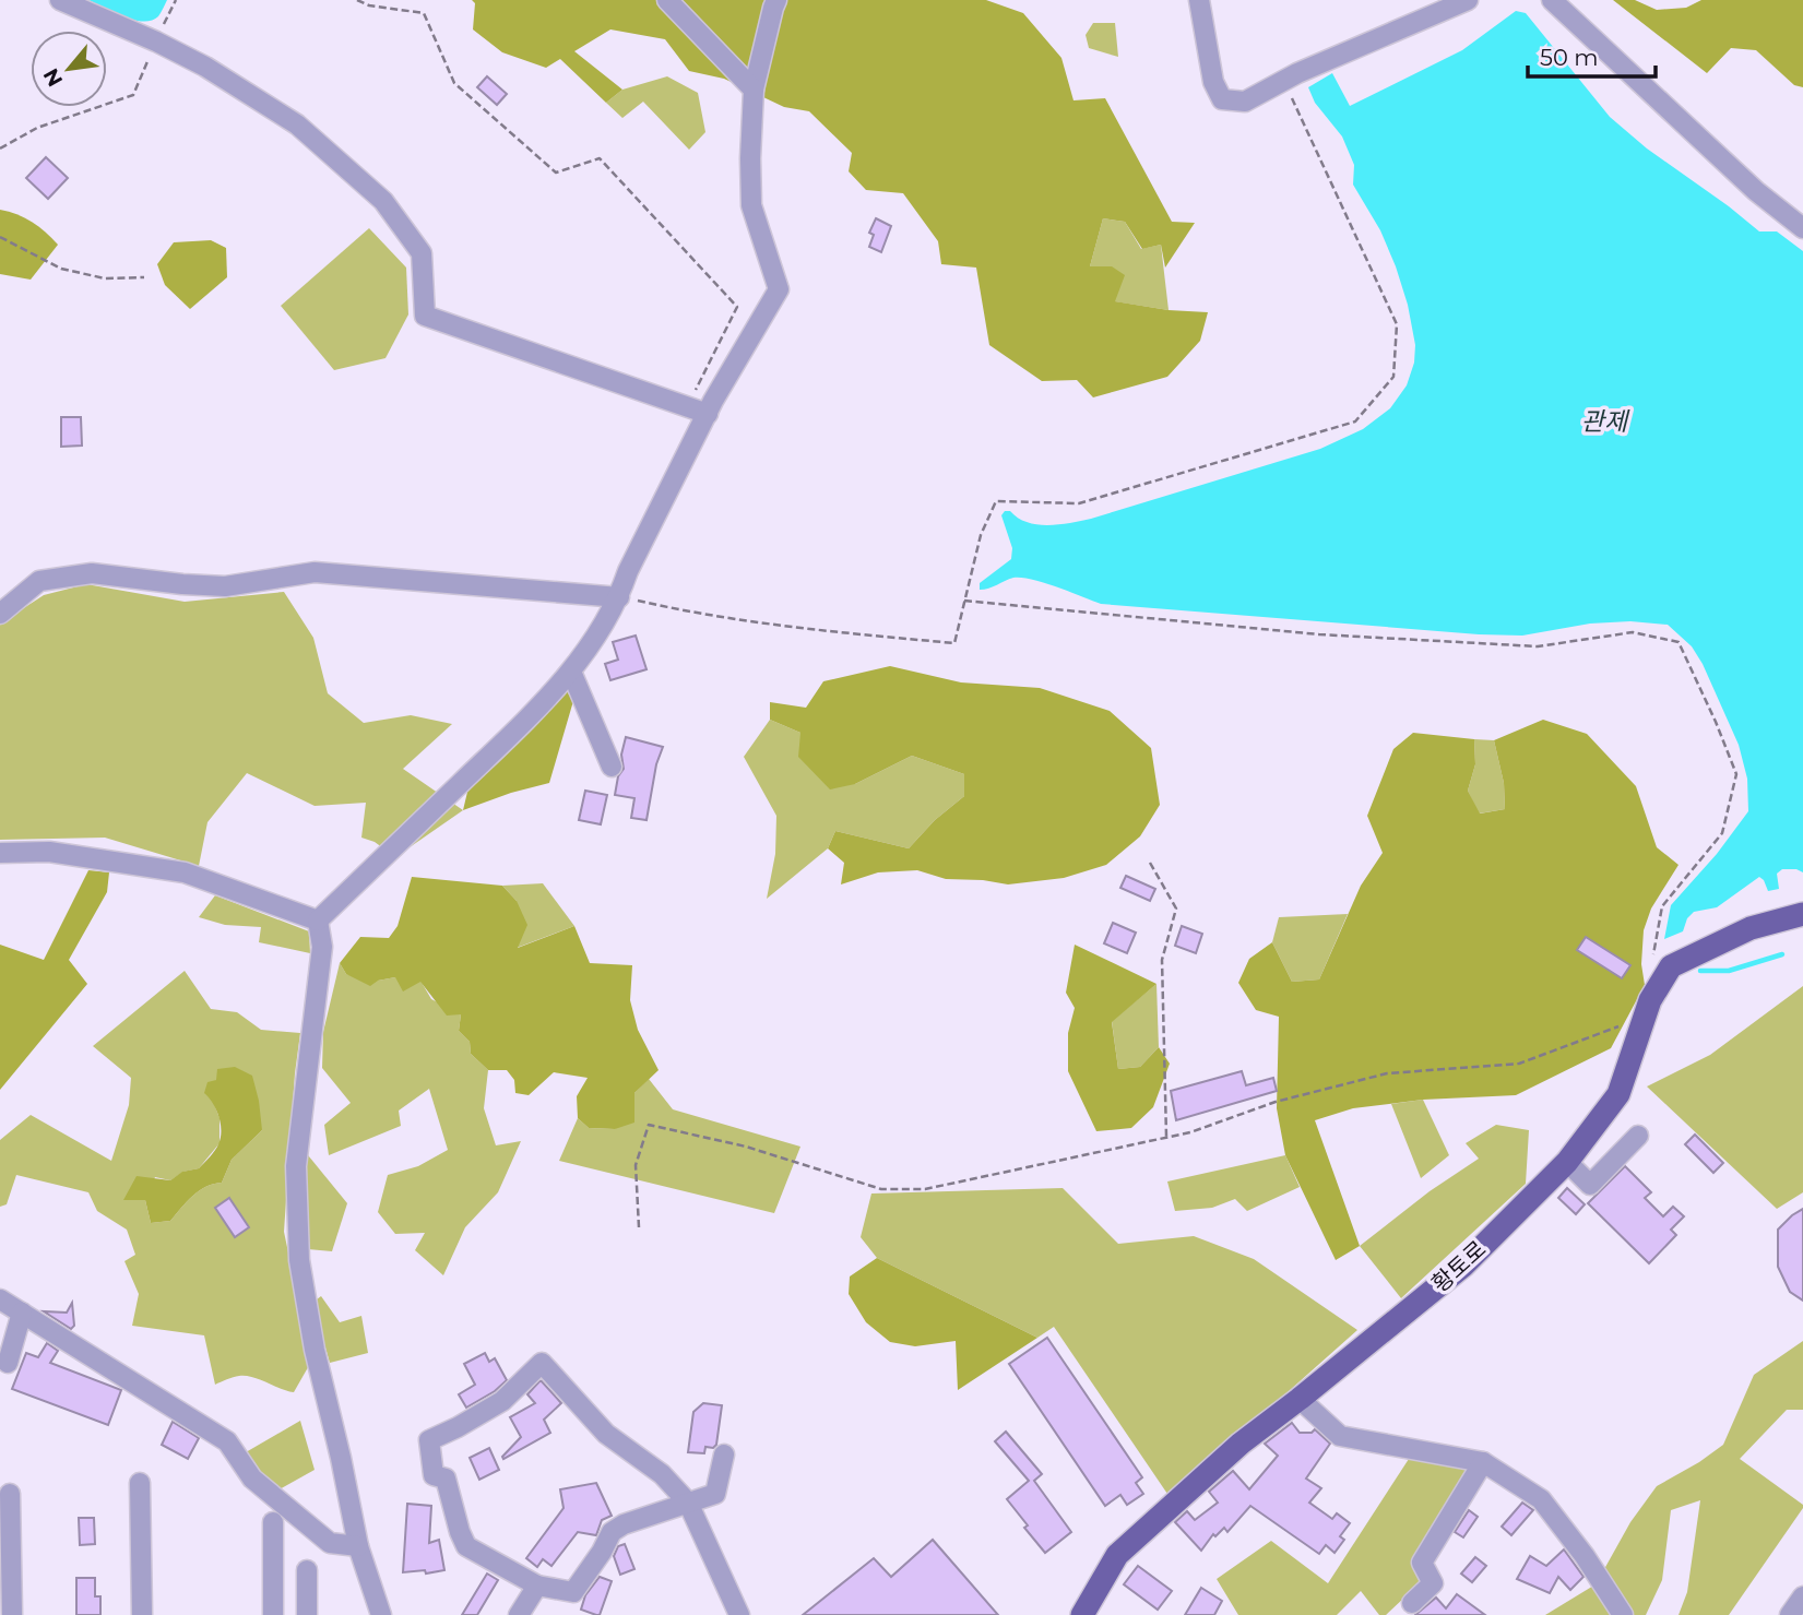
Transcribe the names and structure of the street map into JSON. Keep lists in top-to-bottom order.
{
  "streets": {
    "main road": ["황토로"]
  },
  "water": ["관제"],
  "scale_bar": "50 m",
  "north": "bottom left"
}
